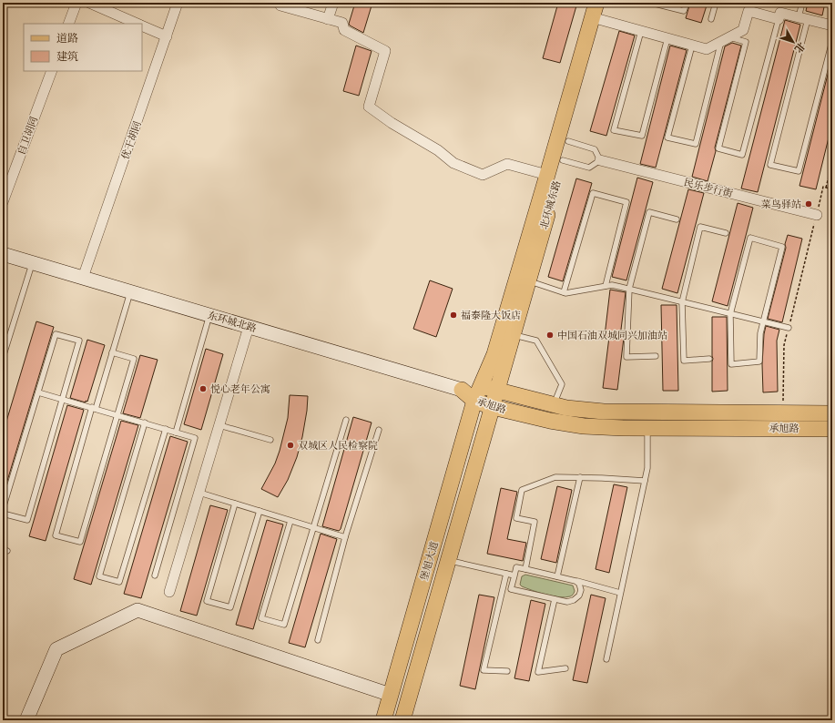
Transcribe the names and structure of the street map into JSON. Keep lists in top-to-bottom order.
{
  "streets": {
    "main road": [
      "北环城东路",
      "东环城北路",
      "承旭路",
      "堡旭大道"
    ],
    "street": ["自卫胡同", "优干胡同", "民乐步行街"]
  },
  "crossings": [
    ["优干胡同", "东环城北路"],
    ["北环城东路", "承旭路"],
    ["北环城东路", "堡旭大道"],
    ["东环城北路", "承旭路"],
    ["承旭路", "堡旭大道"]
  ],
  "places": [
    "菜鸟驿站",
    "福泰隆大饭店",
    "中国石油双城同兴加油站",
    "悦心老年公寓",
    "双城区人民检察院"
  ],
  "legend": ["道路", "建筑"],
  "north": "bottom right"
}
